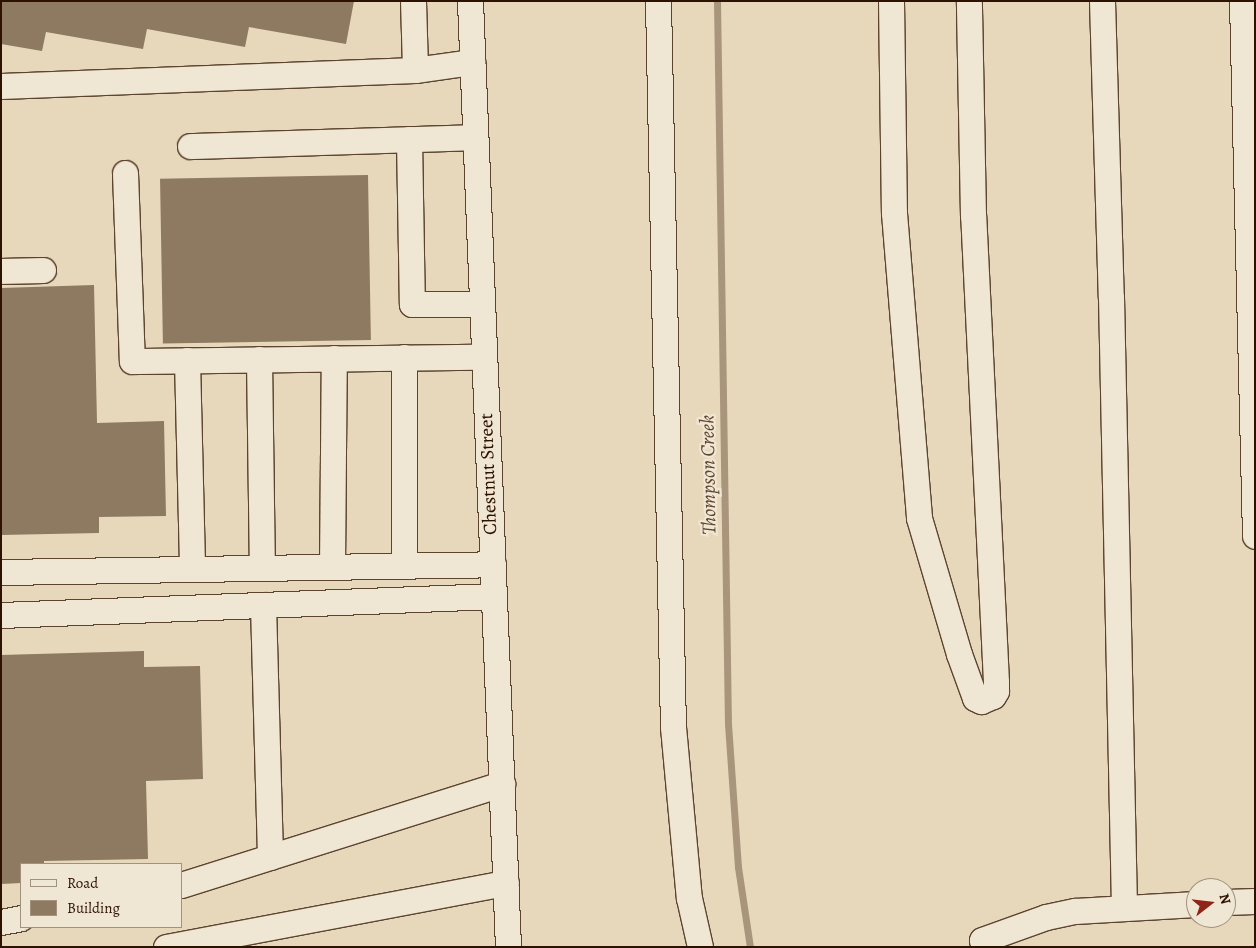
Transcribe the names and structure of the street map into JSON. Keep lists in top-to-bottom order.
{
  "streets": {
    "street": ["Chestnut Street"]
  },
  "water": ["Thompson Creek"],
  "legend": ["Road", "Building"],
  "north": "right"
}
